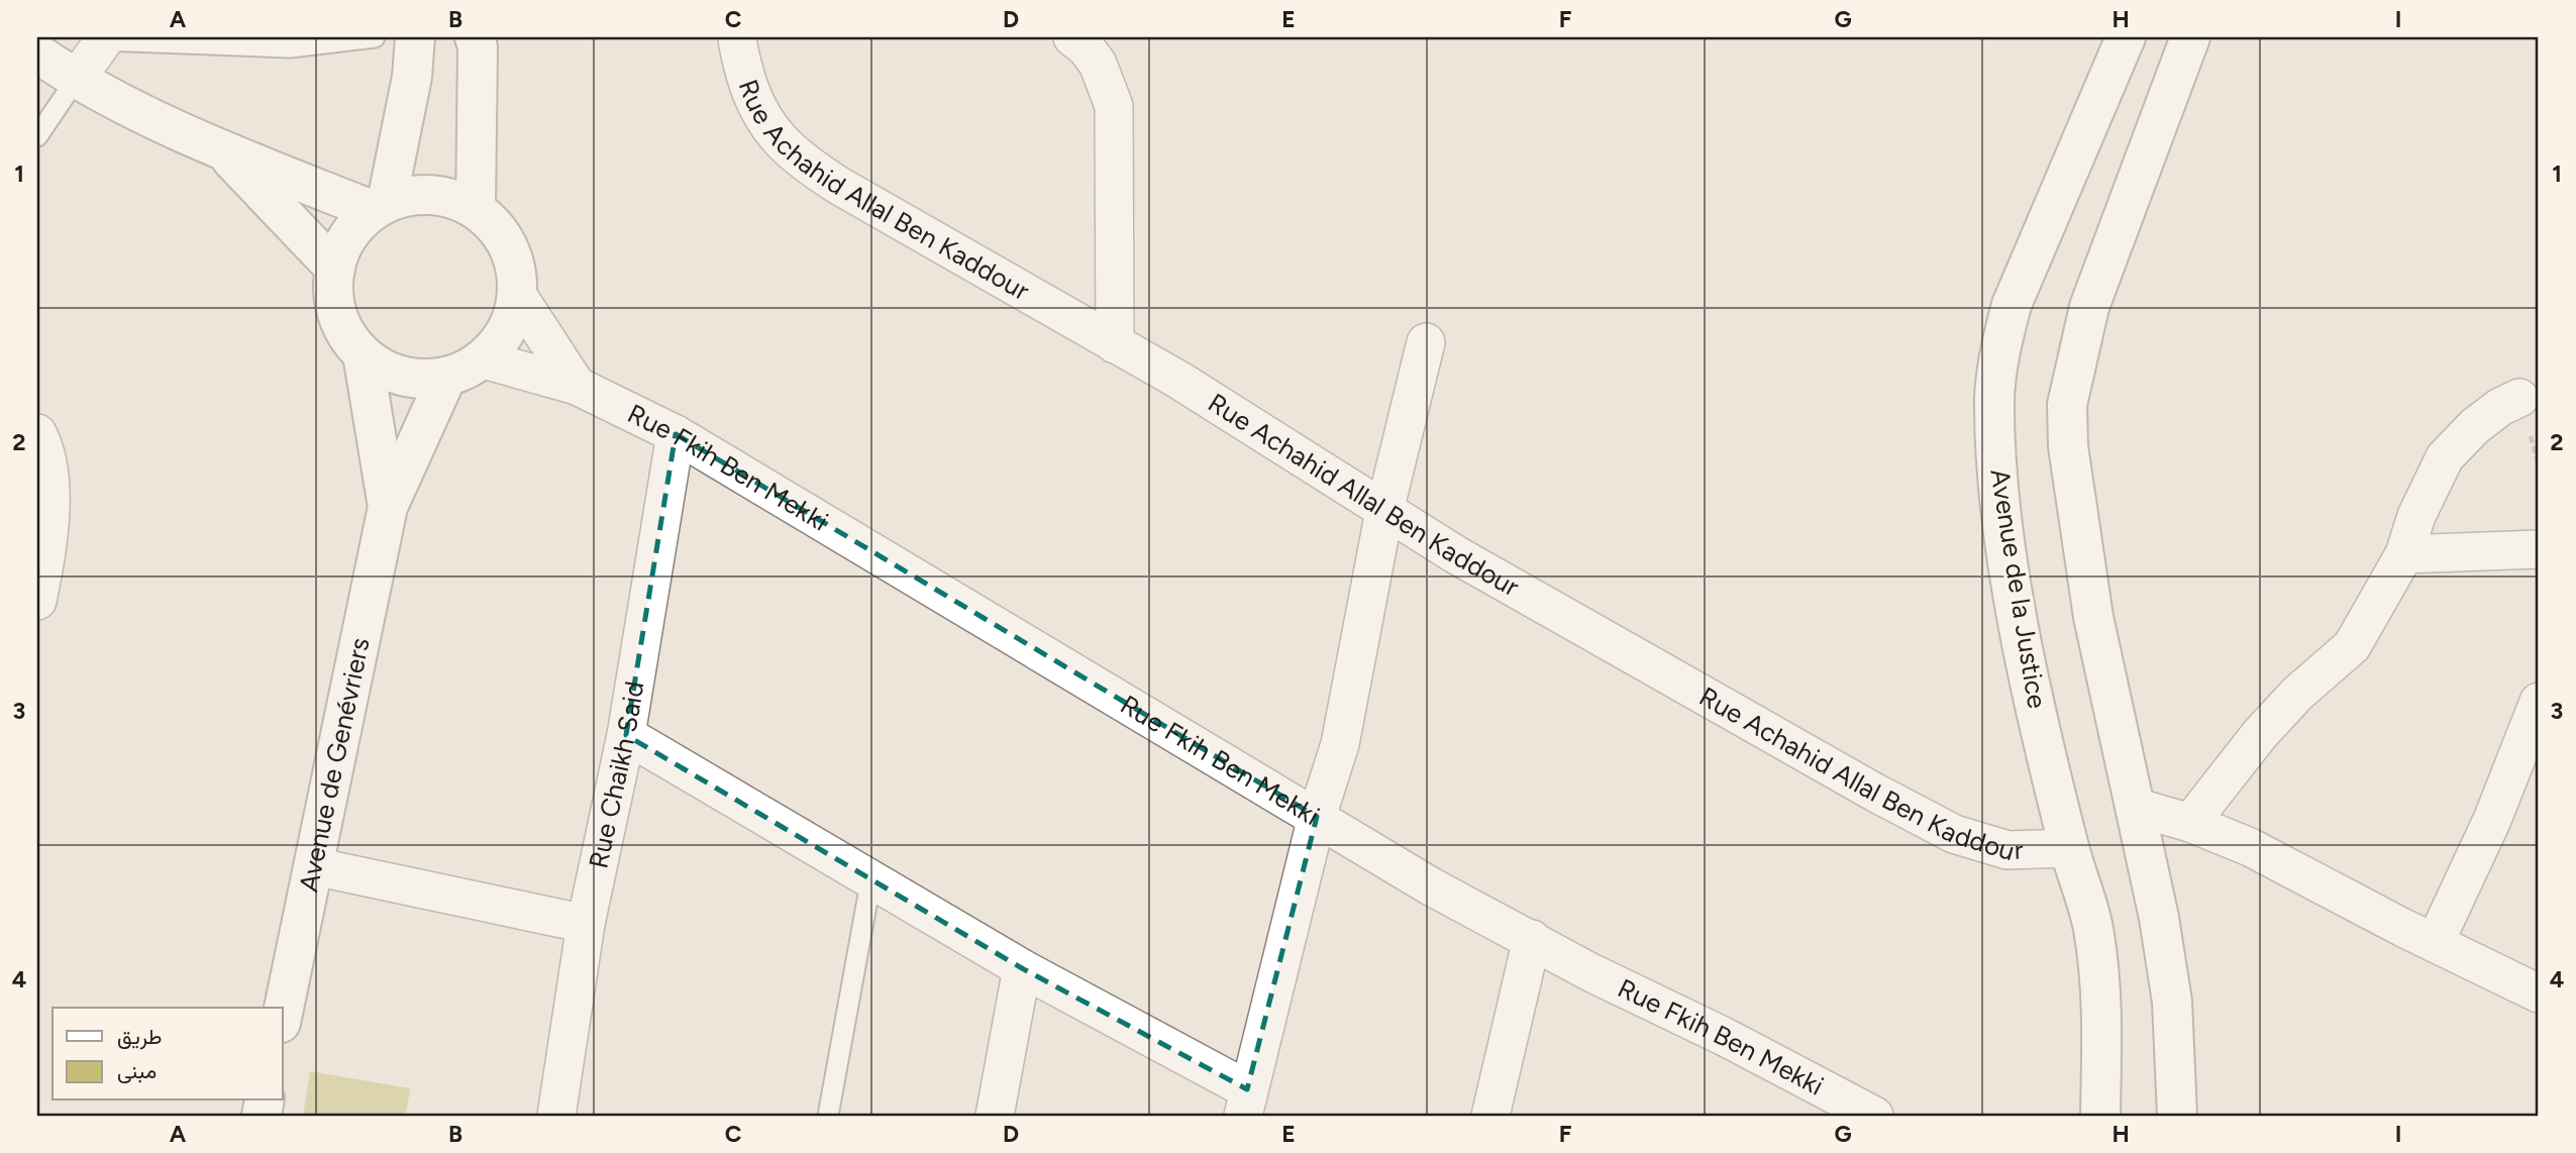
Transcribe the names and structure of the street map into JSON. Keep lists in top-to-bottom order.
{
  "streets": {
    "street": [
      "Rue Achahid Allal Ben Kaddour",
      "Rue Fkih Ben Mekki",
      "Avenue de la Justice",
      "Avenue de Genévriers",
      "Rue Chaikh Said"
    ]
  },
  "crossings": [
    ["Rue Achahid Allal Ben Kaddour", "Avenue de la Justice"],
    ["Rue Fkih Ben Mekki", "Avenue de Genévriers"],
    ["Rue Fkih Ben Mekki", "Rue Chaikh Said"]
  ],
  "legend": ["طريق", "مبنى"],
  "grid": {
    "columns": [
      "A",
      "B",
      "C",
      "D",
      "E",
      "F",
      "G",
      "H",
      "I"
    ],
    "rows": [
      "1",
      "2",
      "3",
      "4"
    ]
  }
}
